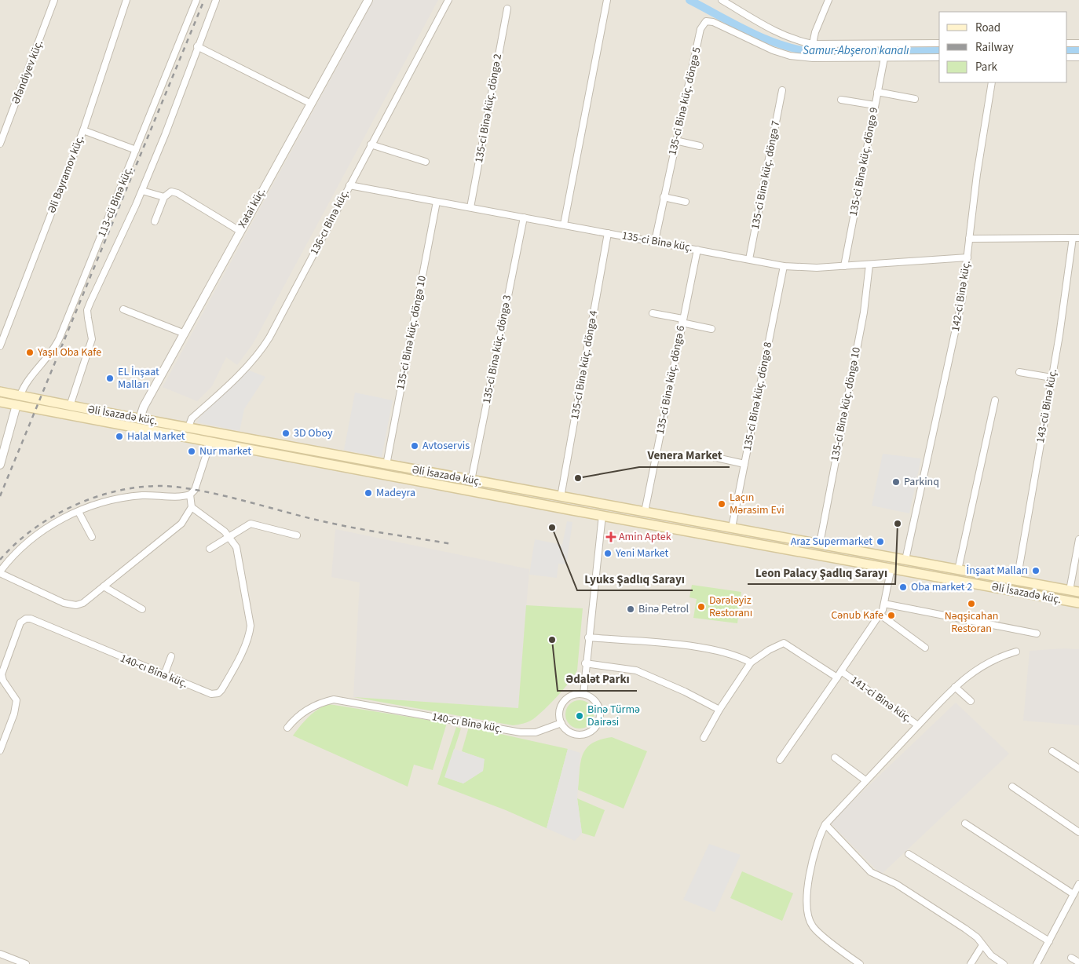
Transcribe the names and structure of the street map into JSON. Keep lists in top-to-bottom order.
{
  "streets": {
    "main road": ["Əli İsazadə küç."],
    "street": [
      "Əfəndiyev küç.",
      "135-ci Binə küç. döngə 5",
      "135-ci Binə küç. döngə 2",
      "135-ci Binə küç. döngə 9",
      "Əli Bayramov küç.",
      "135-ci Binə küç. döngə 7",
      "113-cü Binə küç.",
      "Xətai küç.",
      "136-cı Binə küç.",
      "135-ci Binə küç.",
      "142-ci Binə küç.",
      "135-ci Binə küç. döngə 10",
      "135-ci Binə küç. döngə 3",
      "135-ci Binə küç. döngə 4",
      "135-ci Binə küç. döngə 6",
      "135-ci Binə küç. döngə 8",
      "143-cü Binə küç.",
      "140-cı Binə küç.",
      "141-ci Binə küç."
    ]
  },
  "crossings": [
    ["135-ci Binə küç. döngə 5", "135-ci Binə küç. döngə 9"],
    ["135-ci Binə küç. döngə 5", "135-ci Binə küç."],
    ["135-ci Binə küç. döngə 2", "135-ci Binə küç."],
    ["135-ci Binə küç. döngə 9", "135-ci Binə küç."],
    ["135-ci Binə küç. döngə 7", "135-ci Binə küç."],
    ["113-cü Binə küç.", "Əli İsazadə küç."],
    ["Xətai küç.", "Əli İsazadə küç."],
    ["136-cı Binə küç.", "135-ci Binə küç."],
    ["136-cı Binə küç.", "Əli İsazadə küç."],
    ["135-ci Binə küç.", "142-ci Binə küç."],
    ["135-ci Binə küç.", "135-ci Binə küç. döngə 10"],
    ["135-ci Binə küç.", "135-ci Binə küç. döngə 3"],
    ["135-ci Binə küç.", "135-ci Binə küç. döngə 4"],
    ["135-ci Binə küç.", "135-ci Binə küç. döngə 6"],
    ["135-ci Binə küç.", "135-ci Binə küç. döngə 8"],
    ["142-ci Binə küç.", "Əli İsazadə küç."],
    ["135-ci Binə küç. döngə 10", "Əli İsazadə küç."],
    ["135-ci Binə küç. döngə 3", "Əli İsazadə küç."],
    ["135-ci Binə küç. döngə 4", "Əli İsazadə küç."],
    ["135-ci Binə küç. döngə 6", "Əli İsazadə küç."],
    ["135-ci Binə küç. döngə 8", "Əli İsazadə küç."],
    ["143-cü Binə küç.", "Əli İsazadə küç."]
  ],
  "water": ["Samur-Abşeron kanalı"],
  "places": {
    "other": [
      "Yaşıl Oba Kafe",
      "EL İnşaat Malları",
      "3D Oboy",
      "Halal Market",
      "Avtoservis",
      "Nur market",
      "Venera Market",
      "Parkinq",
      "Madeyra",
      "Laçın Mərasim Evi",
      "Leon Palaсу Şadlıq Sarayı",
      "Lyuks Şadlıq Sarayı",
      "Araz Supermarket",
      "Yeni Market",
      "İnşaat Malları",
      "Oba market 2",
      "Nəqşicahan Restoran",
      "Dərələyiz Restoranı",
      "Binə Petrol",
      "Cənub Kafe",
      "Ədalət Parkı",
      "Binə Türmə Dairəsi"
    ],
    "health": ["Amin Aptek"]
  },
  "legend": ["Road", "Railway", "Park"]
}
